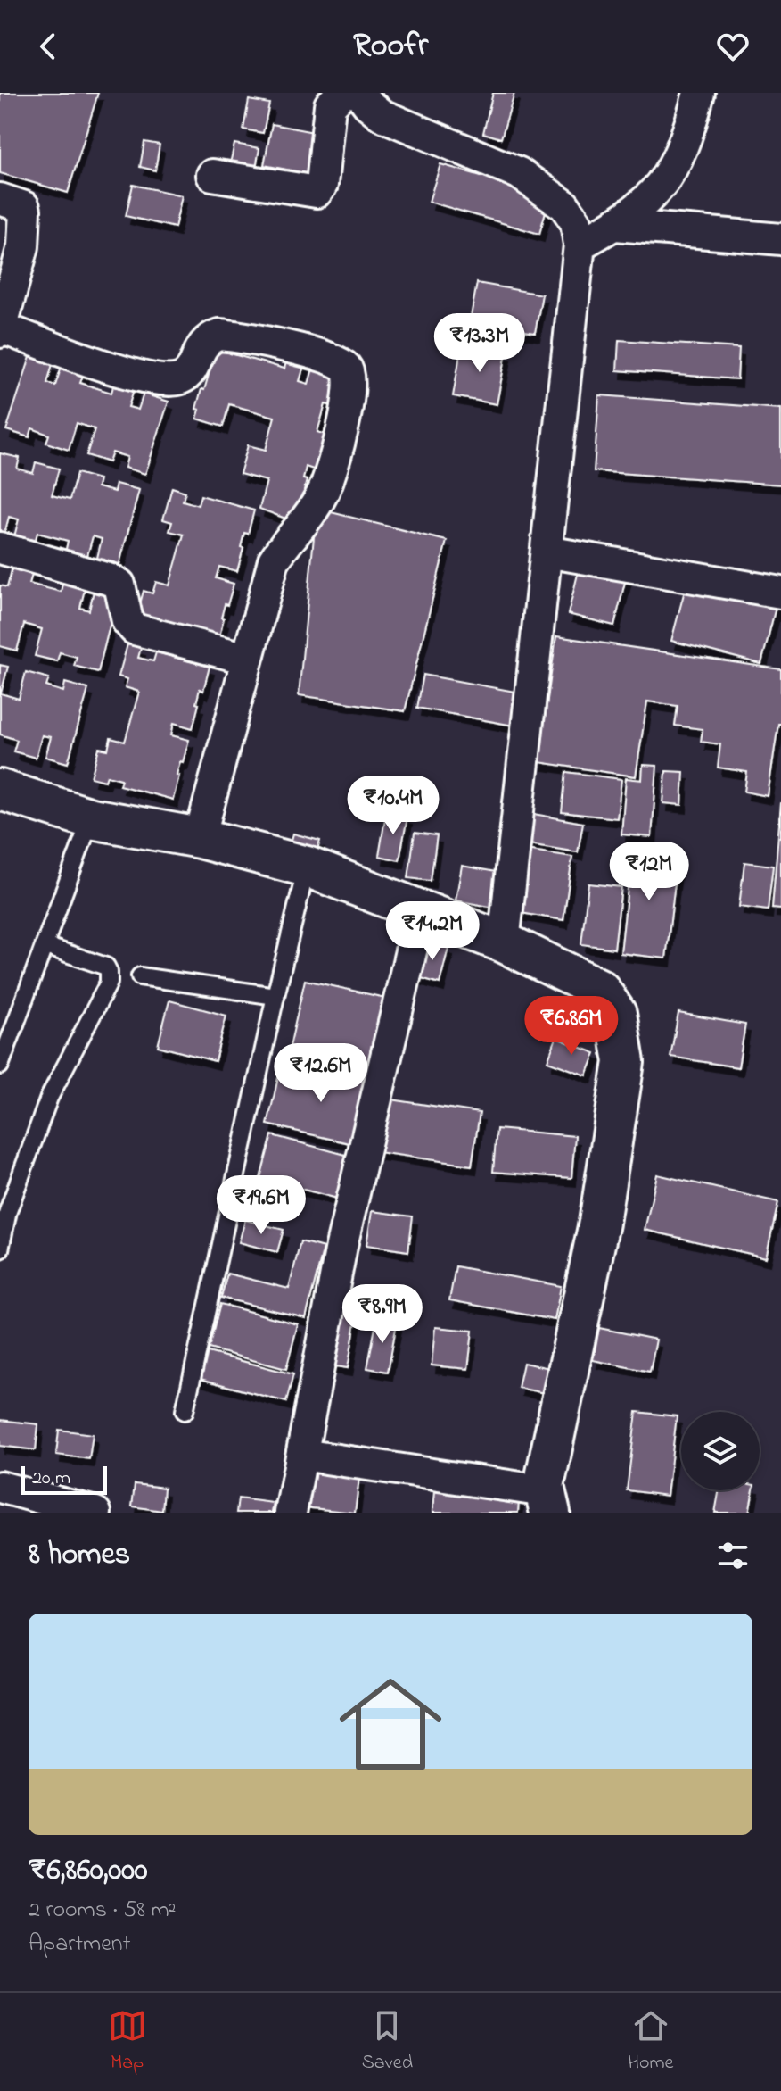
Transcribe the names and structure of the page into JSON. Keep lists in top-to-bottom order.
{
  "scale_bar": "20 m",
  "page": {
    "header": "Roofr",
    "price": [
      "₹13.3M",
      "₹10.4M",
      "₹12M",
      "₹14.2M",
      "₹6.86M",
      "₹12.6M",
      "₹19.6M",
      "₹8.9M"
    ],
    "scale": "20 m",
    "heading": "8 homes",
    "list": [
      {
        "name": "₹6,860,000",
        "note": "2 rooms · 58 m² · Apartment"
      }
    ],
    "tabs": ["Map", "Saved", "Home"]
  }
}
